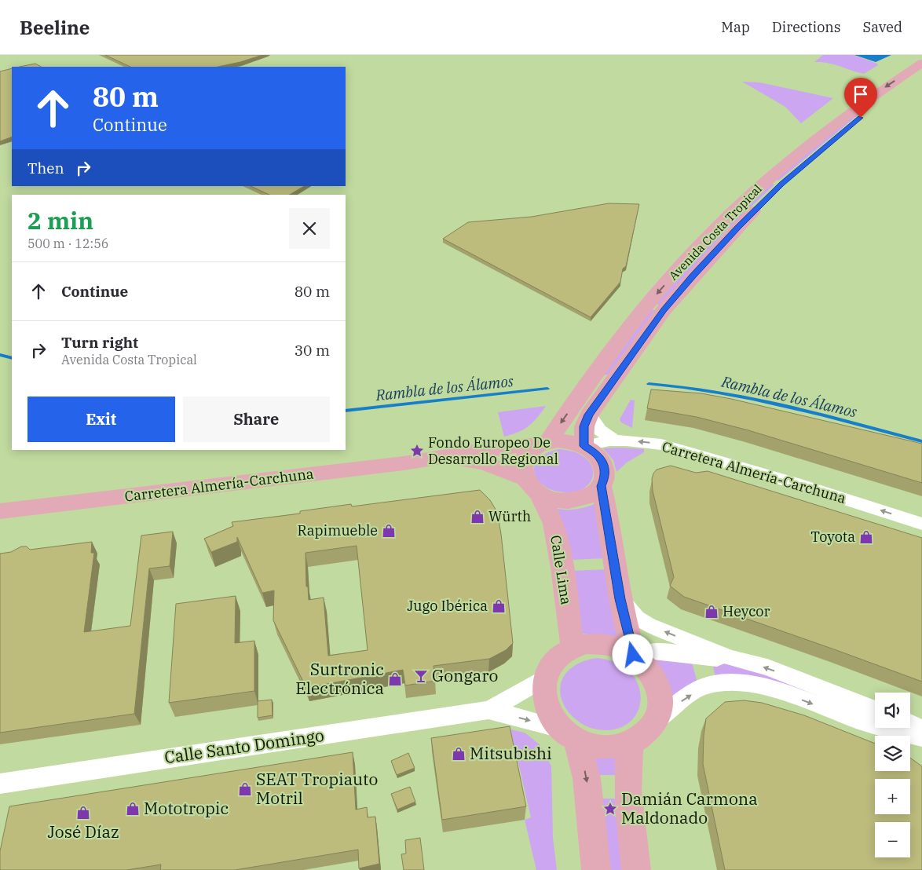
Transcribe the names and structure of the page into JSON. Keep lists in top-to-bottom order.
{
  "streets": {
    "main road": ["Avenida Costa Tropical", "Carretera Almería-Carchuna", "Calle Lima"],
    "street": ["Calle Santo Domingo"]
  },
  "crossings": [
    ["Avenida Costa Tropical", "Carretera Almería-Carchuna"],
    ["Avenida Costa Tropical", "Calle Lima"],
    ["Carretera Almería-Carchuna", "Calle Lima"],
    ["Calle Lima", "Calle Santo Domingo"]
  ],
  "water": ["Rambla de los Álamos"],
  "places": {
    "place": ["Fondo Europeo De Desarrollo Regional", "Damián Carmona Maldonado"],
    "shop": [
      "Würth",
      "Rapimueble",
      "Toyota",
      "Jugo Ibérica",
      "Heycor",
      "Surtronic Electrónica",
      "Mitsubishi",
      "SEAT Tropiauto Motril",
      "Mototropic",
      "José Díaz"
    ],
    "bar": ["Gongaro"]
  },
  "page": {
    "header": "Beeline",
    "nav": ["Map", "Directions", "Saved"],
    "turn": ["80 m", "Continue"],
    "then": "Then",
    "heading": ["2 min", "500 m · 12:56"],
    "list": [
      {
        "name": "Continue",
        "value": "80 m"
      },
      {
        "name": "Turn right",
        "note": "Avenida Costa Tropical",
        "value": "30 m"
      }
    ],
    "buttons": ["Exit", "Share"],
    "map_buttons": ["+", "−"]
  }
}
